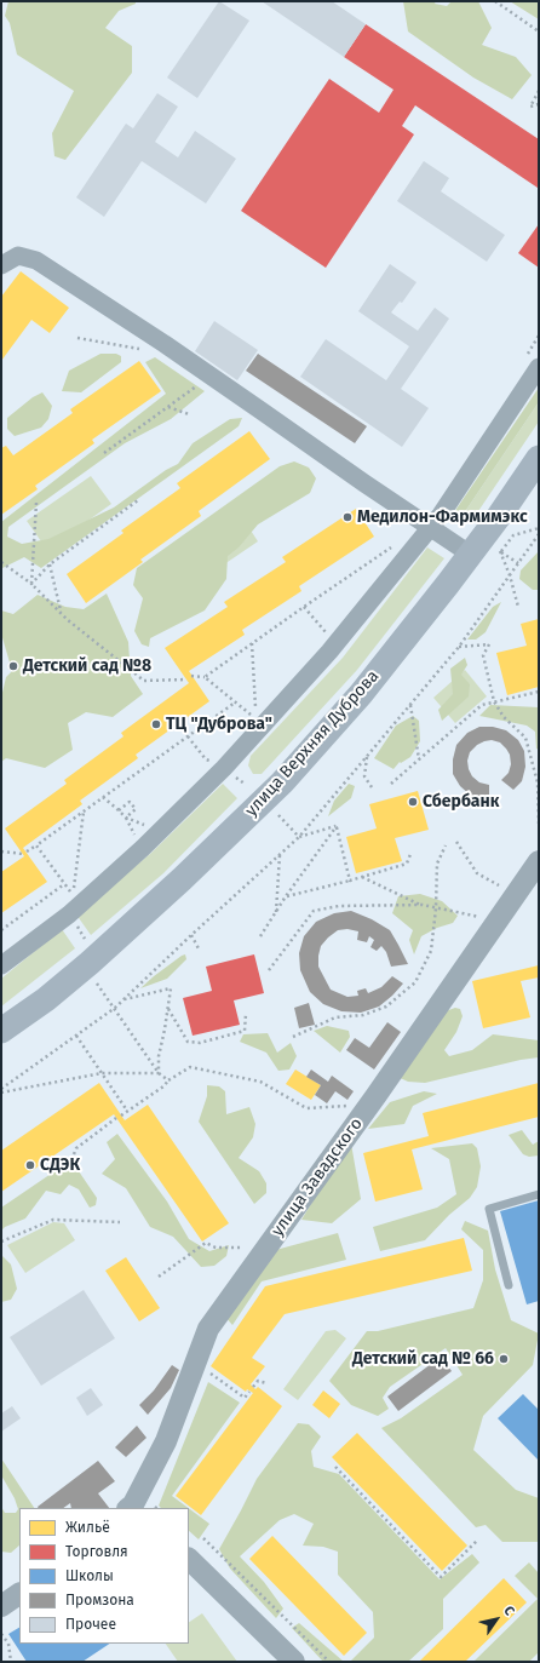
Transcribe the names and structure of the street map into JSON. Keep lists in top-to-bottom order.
{
  "streets": {
    "main road": ["улица Верхняя Дуброва"],
    "street": ["улица Завадского"]
  },
  "places": [
    "Медилон-Фармимэкс",
    "Детский сад №8",
    "ТЦ \"Дуброва\"",
    "Сбербанк",
    "СДЭК",
    "Детский сад № 66"
  ],
  "legend": [
    "Жильё",
    "Торговля",
    "Школы",
    "Промзона",
    "Прочее"
  ],
  "north": "top right"
}
